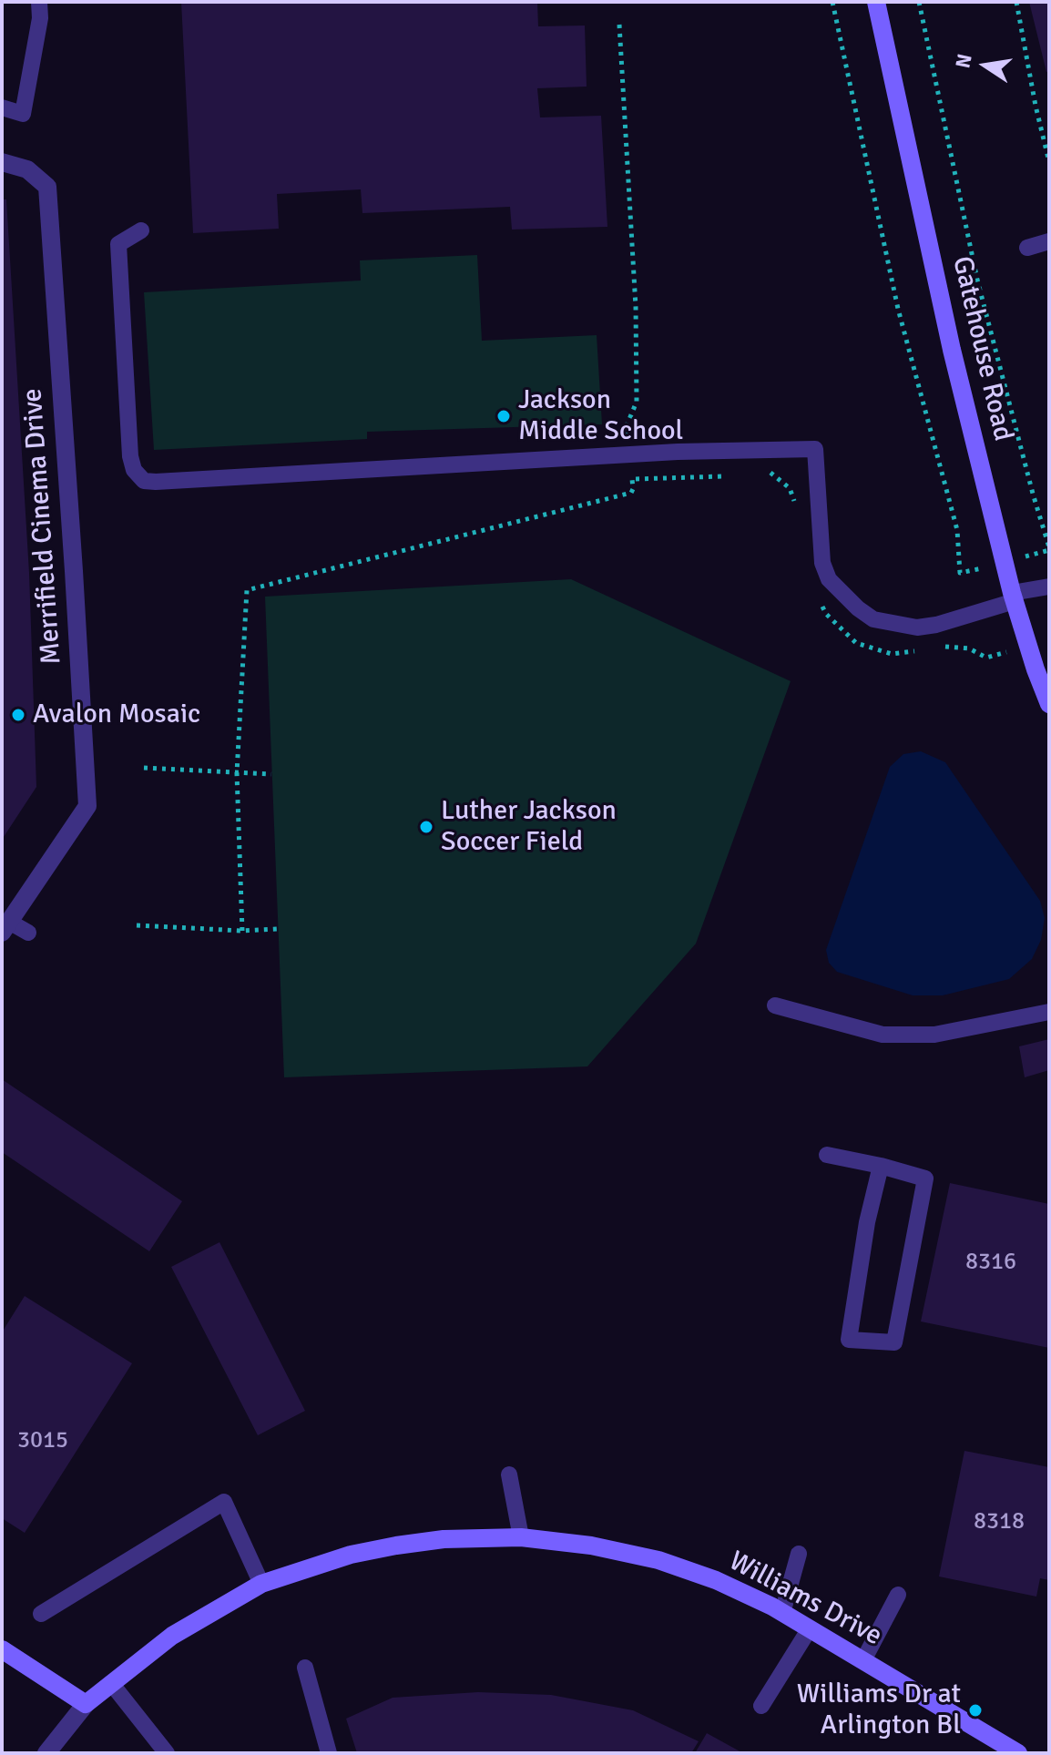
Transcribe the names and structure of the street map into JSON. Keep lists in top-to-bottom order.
{
  "streets": {
    "street": ["Gatehouse Road", "Merrifield Cinema Drive", "Williams Drive"]
  },
  "places": [
    "Jackson Middle School",
    "Avalon Mosaic",
    "Luther Jackson Soccer Field",
    "Williams Dr at Arlington Bl"
  ],
  "house_numbers": ["8316", "3015", "8318"],
  "north": "left"
}
